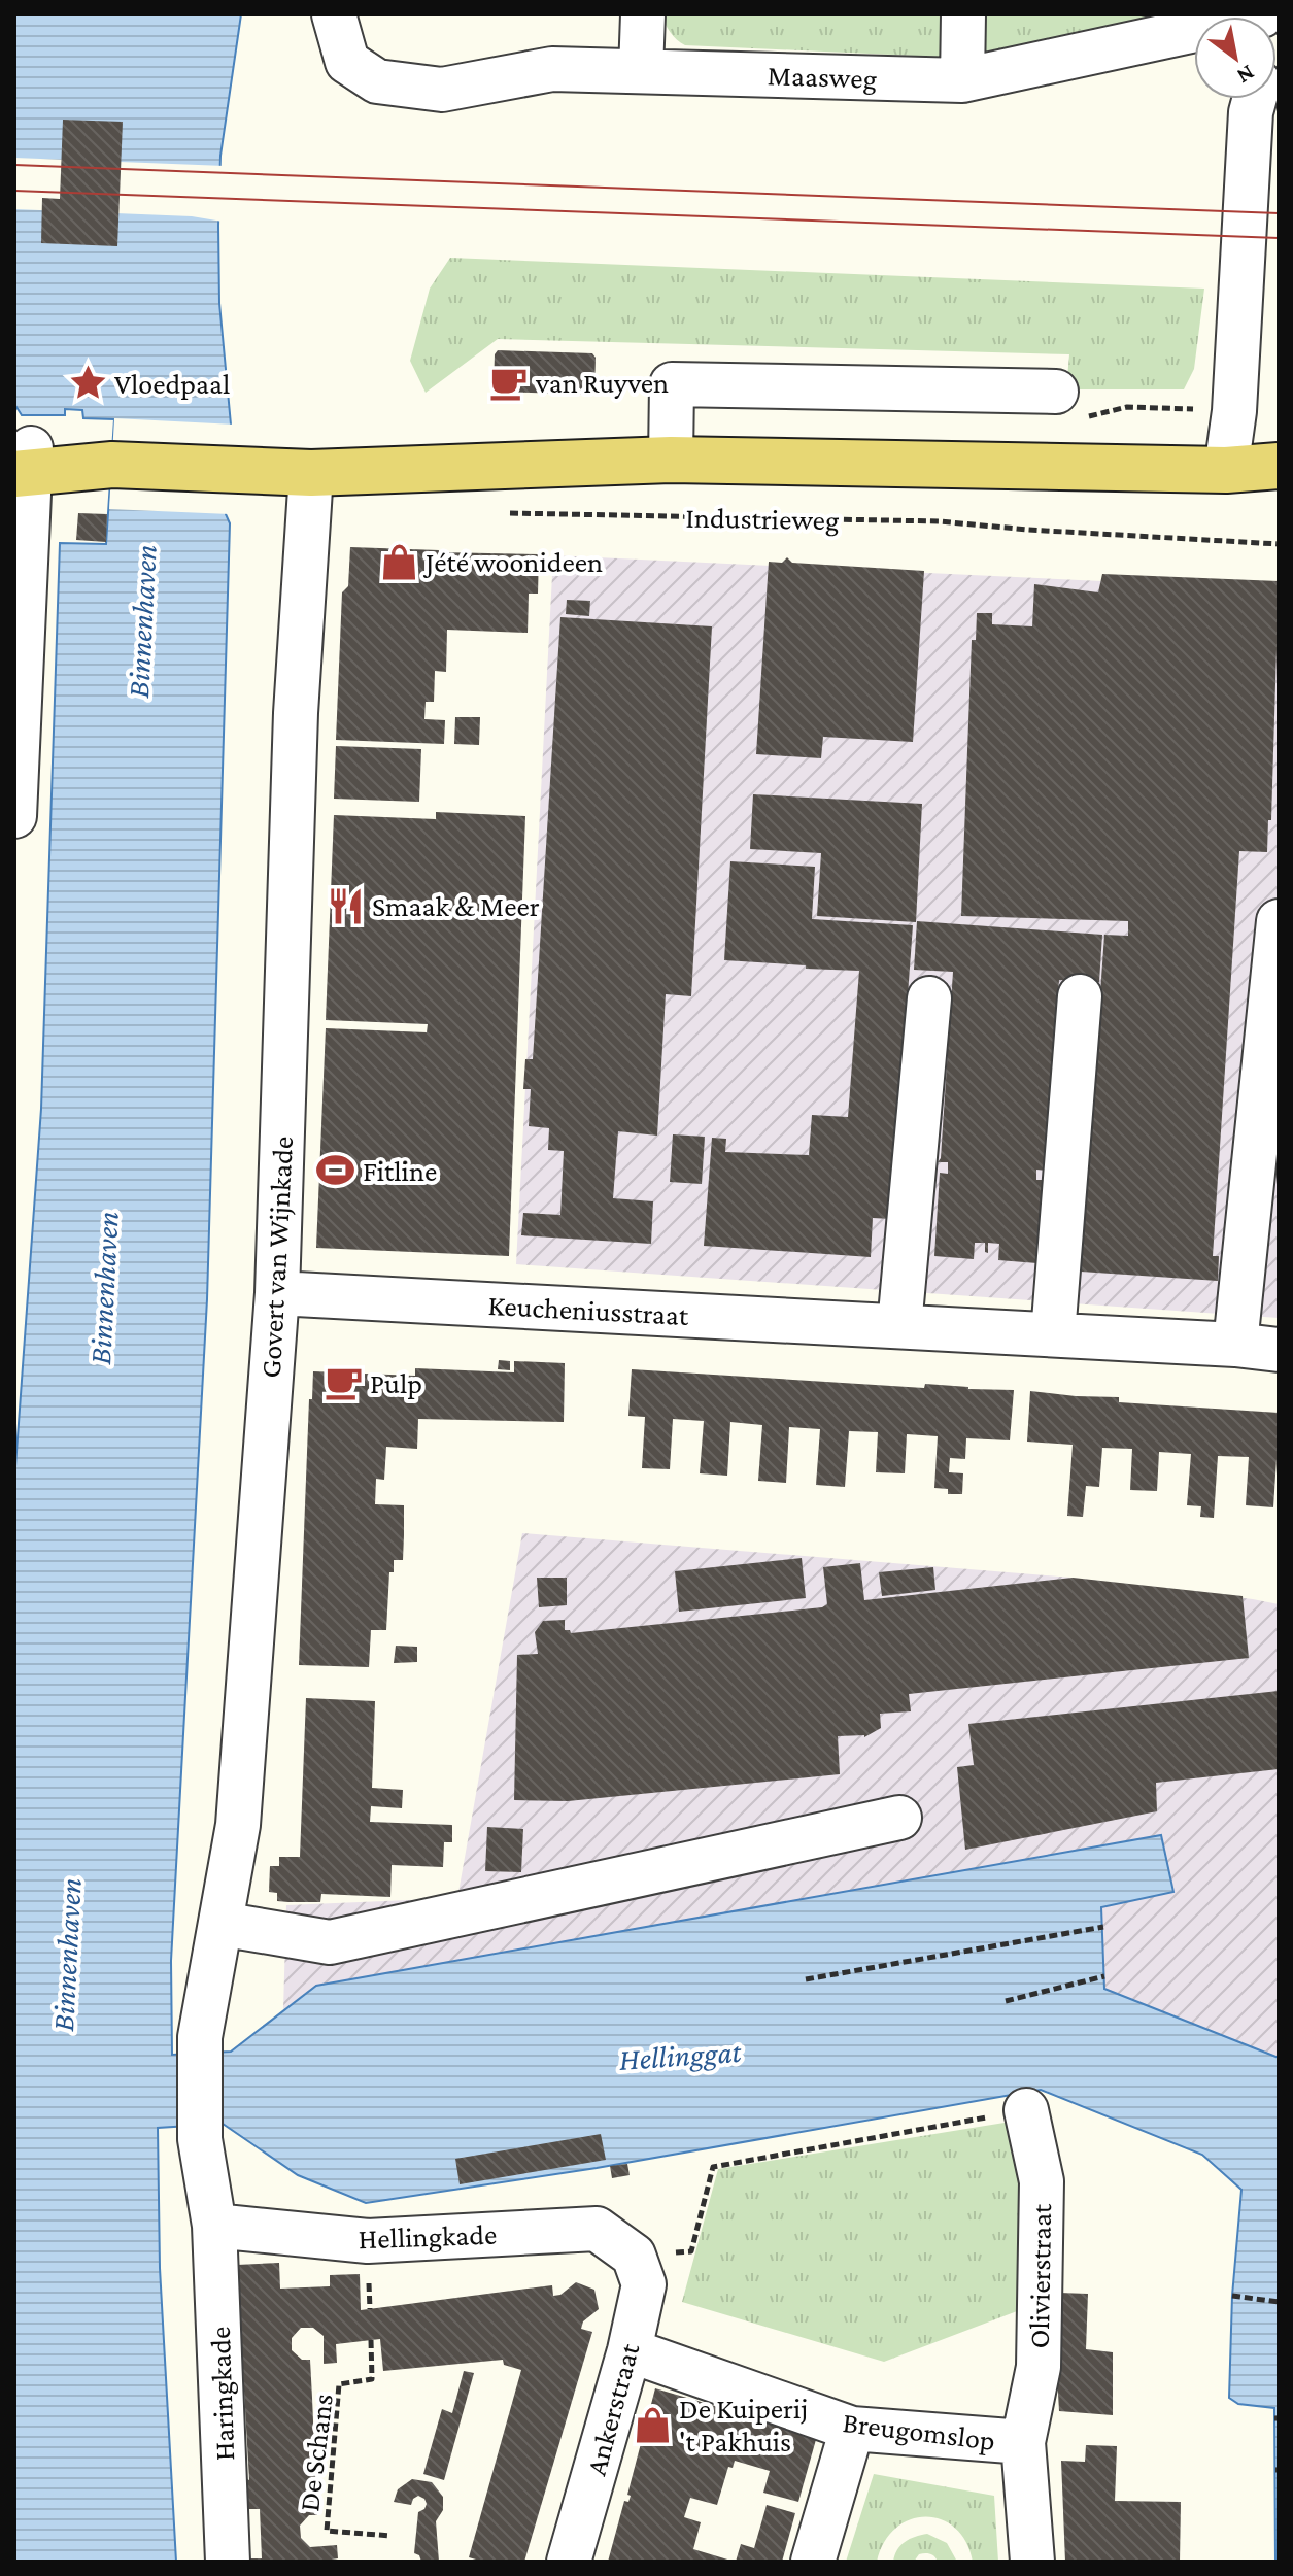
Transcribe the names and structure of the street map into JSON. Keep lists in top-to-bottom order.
{
  "streets": {
    "main road": ["Industrieweg"],
    "street": [
      "Maasweg",
      "Govert van Wijnkade",
      "Keucheniusstraat",
      "Hellingkade",
      "Olivierstraat",
      "Haringkade",
      "Ankerstraat",
      "Breugomslop"
    ],
    "path": ["De Schans"]
  },
  "crossings": [
    ["Maasweg", "Industrieweg"],
    ["Industrieweg", "Govert van Wijnkade"],
    ["Govert van Wijnkade", "Keucheniusstraat"],
    ["Govert van Wijnkade", "Hellingkade"],
    ["Govert van Wijnkade", "Haringkade"],
    ["Hellingkade", "Haringkade"],
    ["Hellingkade", "Ankerstraat"],
    ["Olivierstraat", "Breugomslop"],
    ["Ankerstraat", "Breugomslop"]
  ],
  "water": ["Binnenhaven", "Hellinggat"],
  "places": {
    "cafe": ["van Ruyven", "Pulp"],
    "place": ["Vloedpaal"],
    "shop": ["Jété woonideen", "De Kuiperij 't Pakhuis"],
    "restaurant": ["Smaak & Meer"],
    "sports": ["Fitline"]
  },
  "north": "bottom right"
}
